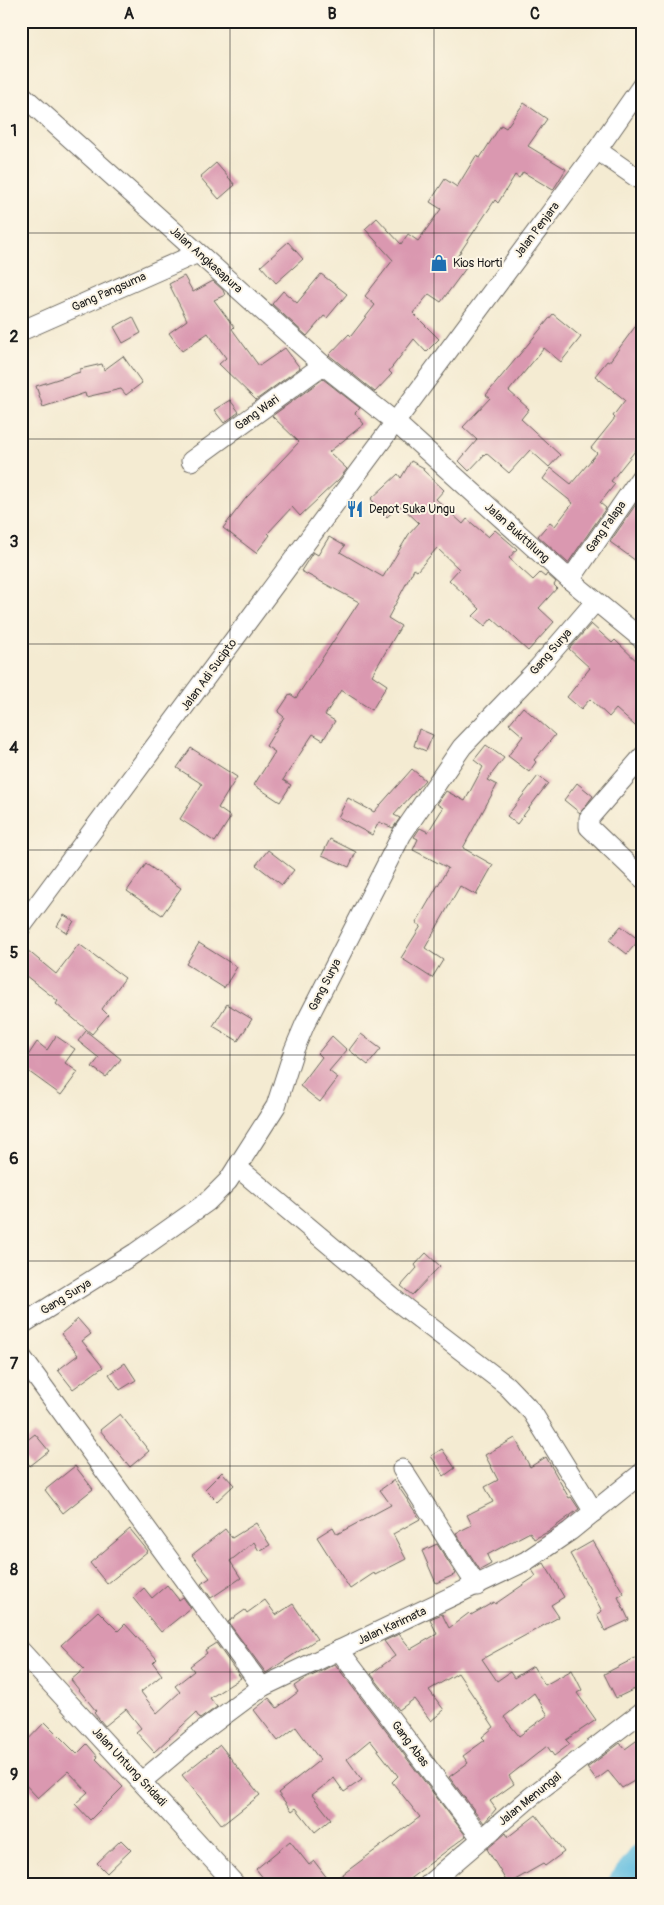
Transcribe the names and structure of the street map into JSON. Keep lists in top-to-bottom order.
{
  "streets": {
    "street": [
      "Jalan Penjara",
      "Jalan Angkasapura",
      "Gang Pangsuma",
      "Gang Wari",
      "Gang Palapa",
      "Jalan Bukittilung",
      "Gang Surya",
      "Jalan Adi Sucipto",
      "Jalan Karimata",
      "Gang Abas",
      "Jalan Untung Sridadi",
      "Jalan Menungal"
    ]
  },
  "crossings": [
    ["Jalan Penjara", "Jalan Angkasapura"],
    ["Jalan Penjara", "Jalan Bukittilung"],
    ["Jalan Penjara", "Jalan Adi Sucipto"],
    ["Jalan Angkasapura", "Gang Pangsuma"],
    ["Jalan Angkasapura", "Gang Wari"],
    ["Jalan Angkasapura", "Jalan Bukittilung"],
    ["Jalan Angkasapura", "Jalan Adi Sucipto"],
    ["Gang Palapa", "Jalan Bukittilung"],
    ["Jalan Bukittilung", "Gang Surya"],
    ["Jalan Bukittilung", "Jalan Adi Sucipto"],
    ["Jalan Karimata", "Gang Abas"],
    ["Jalan Karimata", "Jalan Untung Sridadi"],
    ["Gang Abas", "Jalan Menungal"]
  ],
  "places": {
    "shop": ["Kios Horti"],
    "restaurant": ["Depot Suka Ungu"]
  },
  "grid": {
    "columns": ["A", "B", "C"],
    "rows": [
      "1",
      "2",
      "3",
      "4",
      "5",
      "6",
      "7",
      "8",
      "9"
    ]
  }
}
